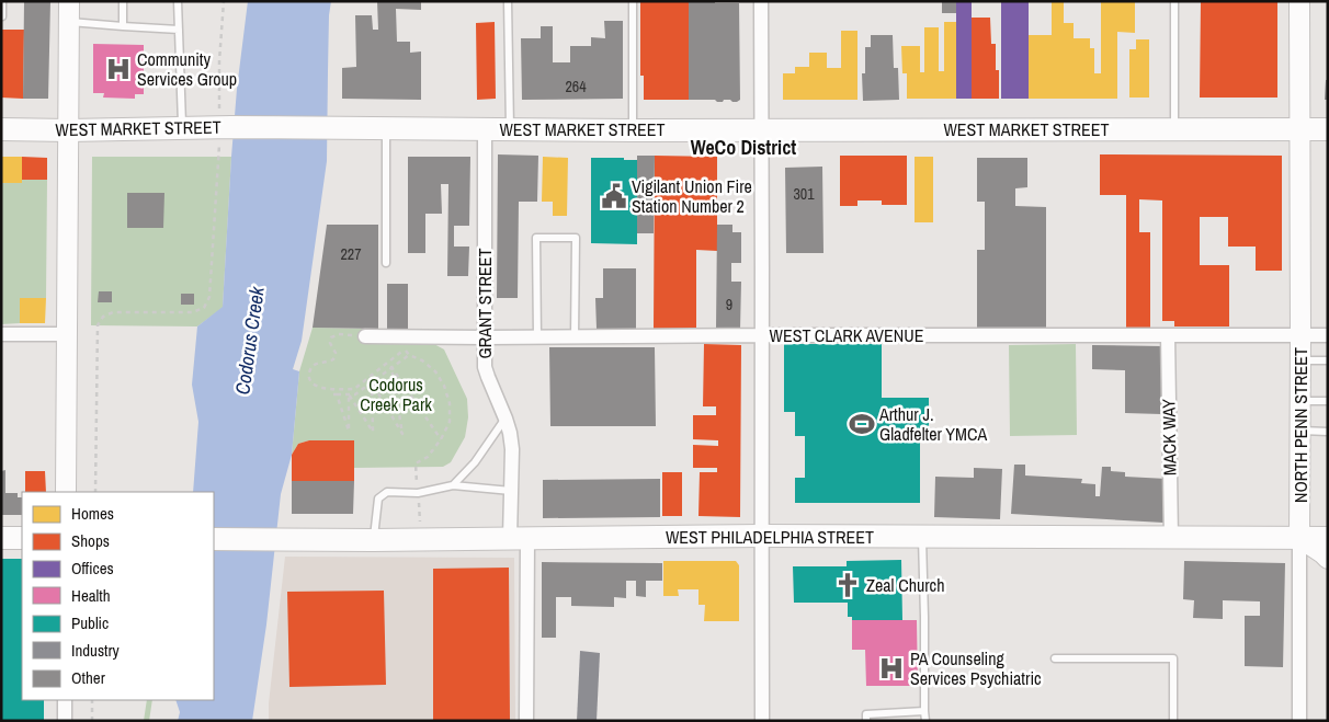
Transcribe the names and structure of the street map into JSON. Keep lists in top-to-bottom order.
{
  "streets": {
    "main road": ["WEST MARKET STREET", "WEST PHILADELPHIA STREET"],
    "street": [
      "GRANT STREET",
      "WEST CLARK AVENUE",
      "NORTH PENN STREET",
      "MACK WAY"
    ]
  },
  "crossings": [
    ["WEST MARKET STREET", "GRANT STREET"],
    ["WEST MARKET STREET", "NORTH PENN STREET"],
    ["GRANT STREET", "WEST CLARK AVENUE"],
    ["GRANT STREET", "WEST PHILADELPHIA STREET"],
    ["WEST CLARK AVENUE", "NORTH PENN STREET"],
    ["WEST CLARK AVENUE", "MACK WAY"],
    ["NORTH PENN STREET", "WEST PHILADELPHIA STREET"],
    ["MACK WAY", "WEST PHILADELPHIA STREET"]
  ],
  "districts": ["WeCo District"],
  "water": ["Codorus Creek"],
  "parks": ["Codorus Creek Park"],
  "places": {
    "hospital": ["Community Services Group", "PA Counseling Services Psychiatric"],
    "public building": ["Vigilant Union Fire Station Number 2"],
    "sports": ["Arthur J. Gladfelter YMCA"],
    "church": ["Zeal Church"]
  },
  "house_numbers": [
    "264",
    "301",
    "227",
    "9"
  ],
  "legend": [
    "Homes",
    "Shops",
    "Offices",
    "Health",
    "Public",
    "Industry",
    "Other"
  ]
}
